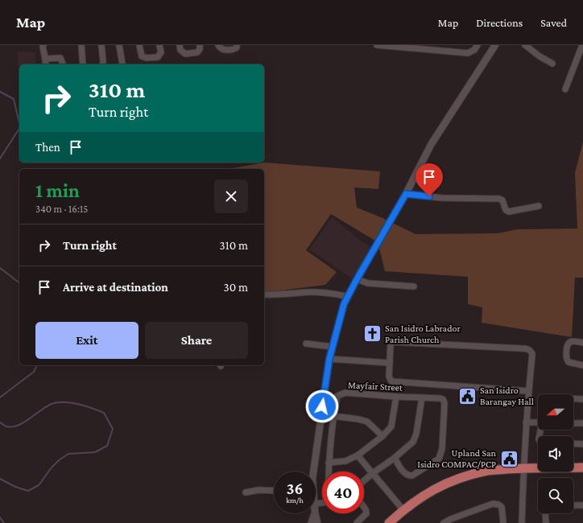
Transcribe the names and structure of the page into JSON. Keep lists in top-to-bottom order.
{
  "streets": {
    "street": ["Mayfair Street"]
  },
  "places": {
    "church": ["San Isidro Labrador Parish Church"],
    "public building": ["San Isidro Barangay Hall", "Upland San Isidro COMPAC/PCP"]
  },
  "north": "left",
  "page": {
    "header": "Map",
    "nav": ["Map", "Directions", "Saved"],
    "turn": ["310 m", "Turn right"],
    "then": "Then",
    "heading": ["1 min", "340 m · 16:15"],
    "list": [
      {
        "name": "Turn right",
        "value": "310 m"
      },
      {
        "name": "Arrive at destination",
        "value": "30 m"
      }
    ],
    "buttons": ["Exit", "Share"],
    "speed": "36 km/h",
    "limit": "40"
  }
}
